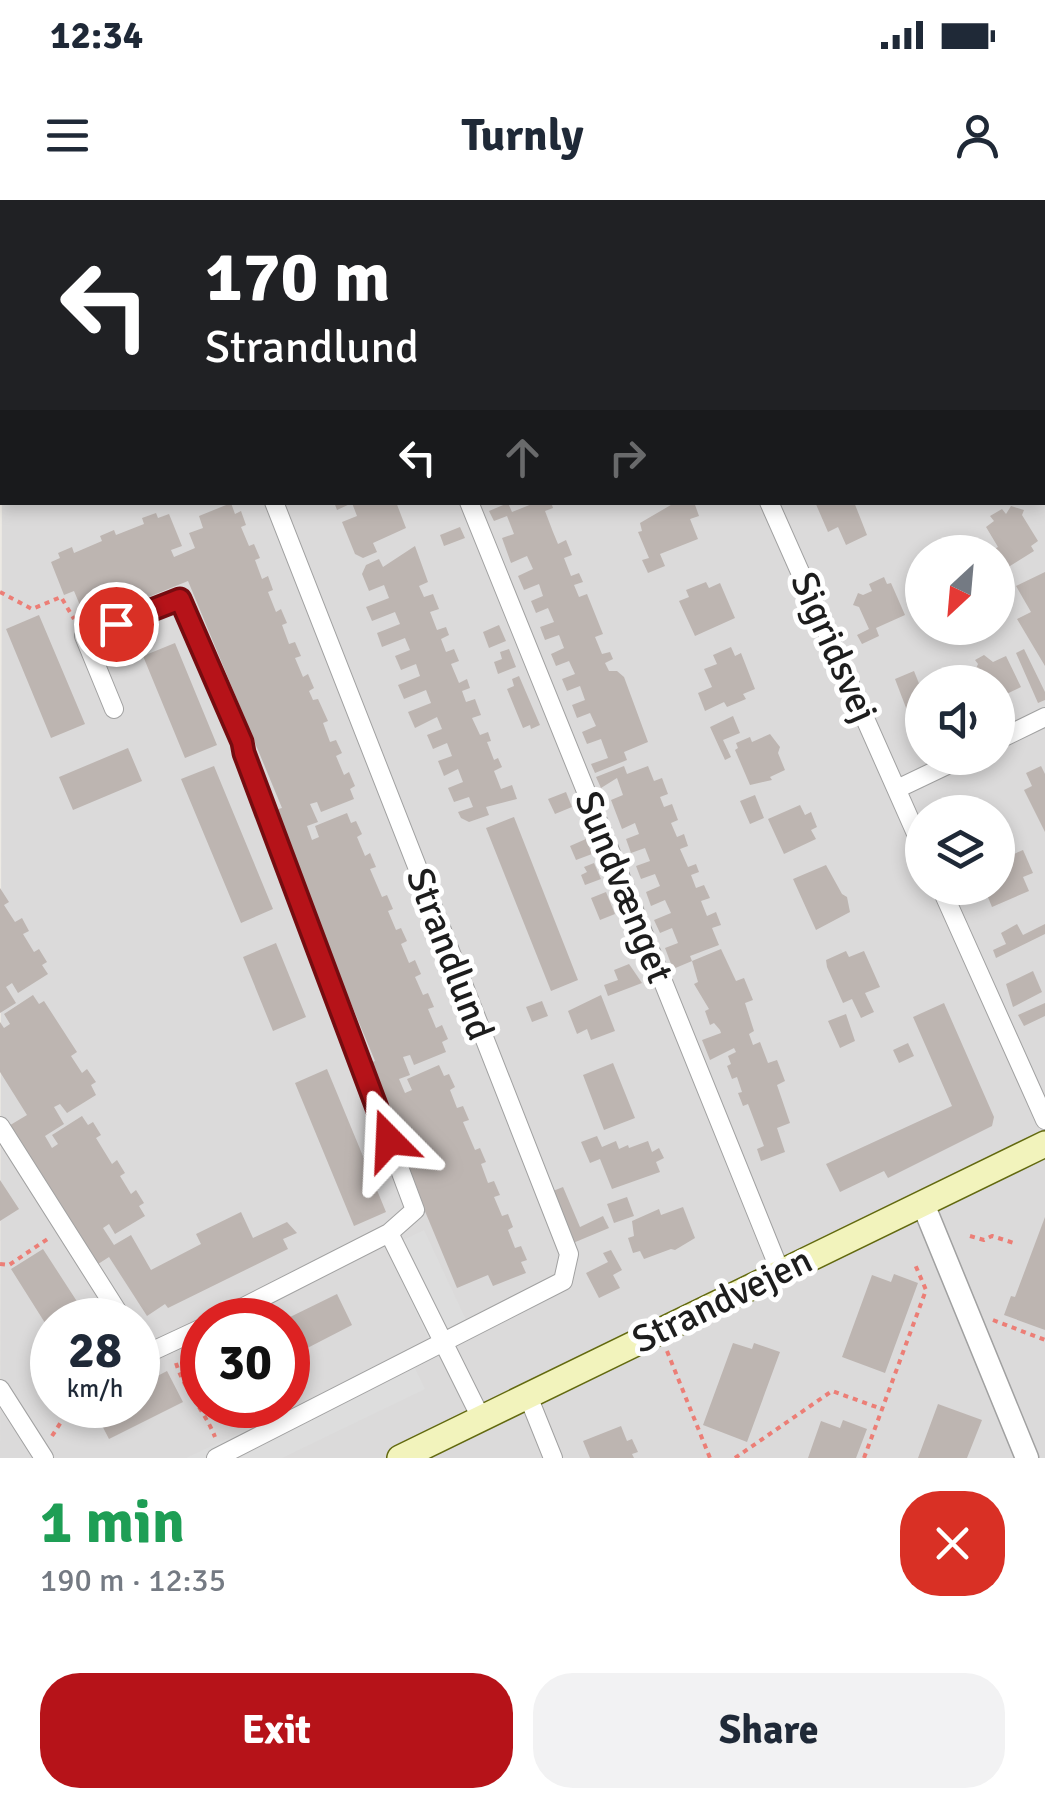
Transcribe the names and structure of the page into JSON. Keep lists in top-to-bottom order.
{
  "streets": {
    "main road": ["Strandvejen"],
    "street": ["Sigridsvej", "Sundvænget", "Strandlund"]
  },
  "crossings": [
    ["Sundvænget", "Strandvejen"]
  ],
  "north": "bottom left",
  "page": {
    "status": "12:34",
    "header": "Turnly",
    "turn": ["170 m", "Strandlund"],
    "speed": "28 km/h",
    "limit": "30",
    "heading": ["1 min", "190 m · 12:35"],
    "buttons": ["Exit", "Share"]
  }
}
